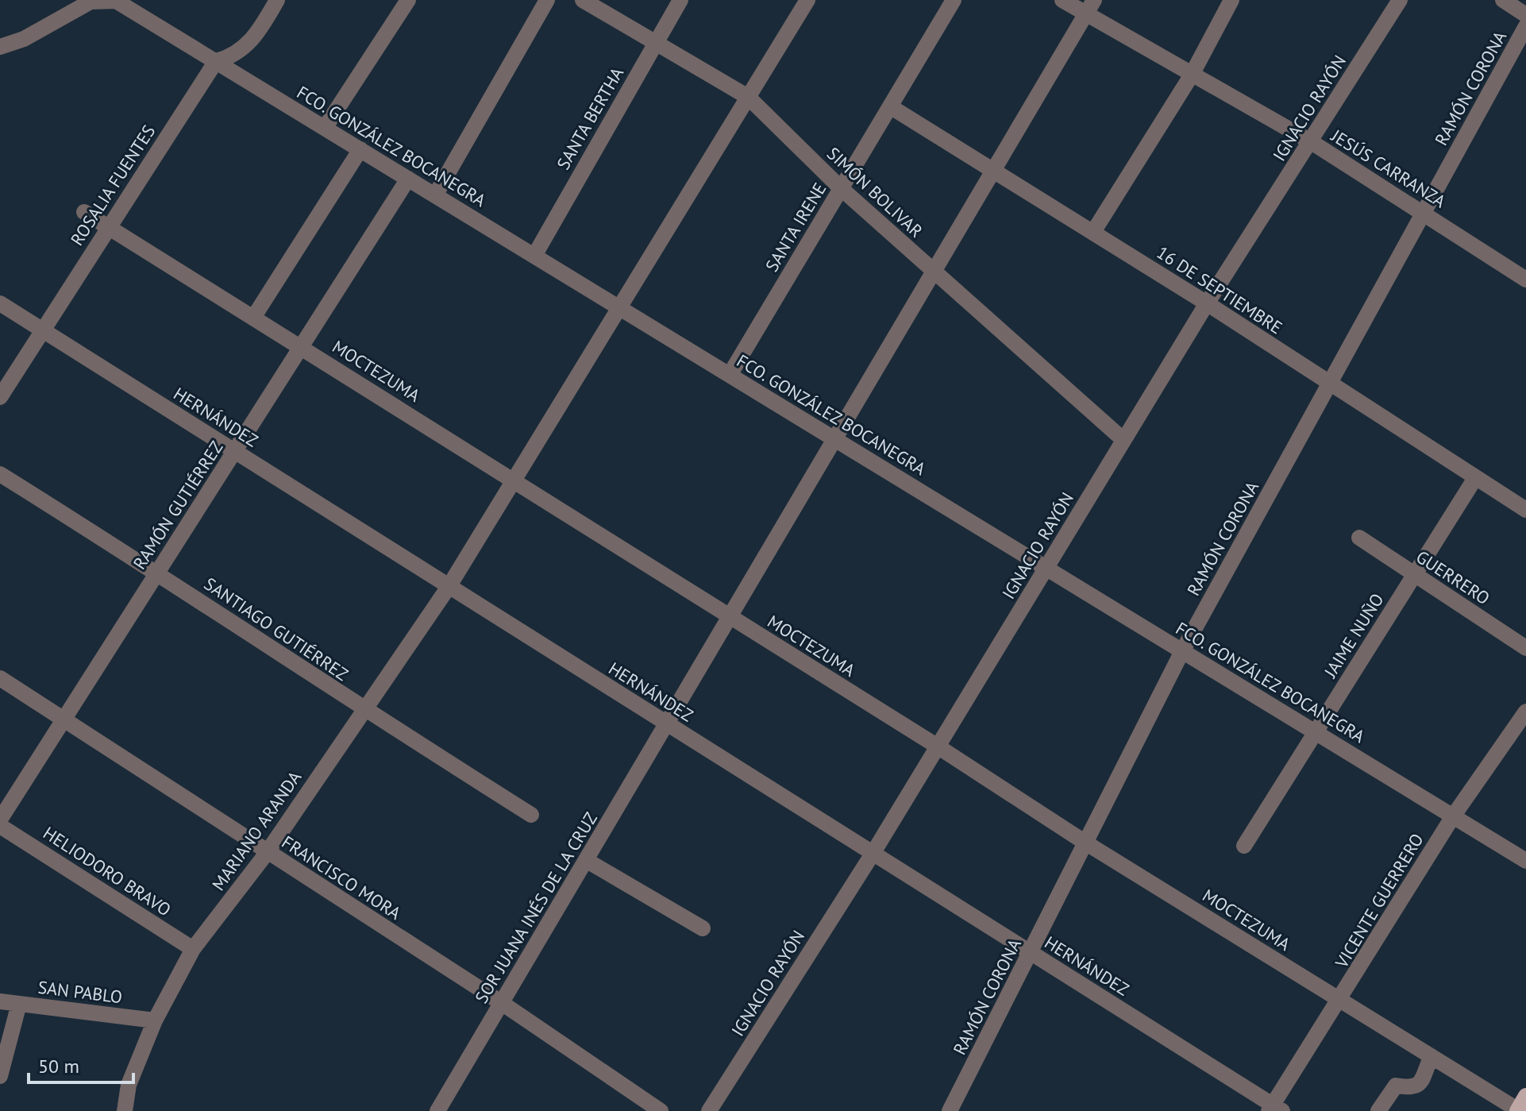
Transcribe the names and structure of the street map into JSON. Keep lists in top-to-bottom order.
{
  "streets": {
    "street": [
      "RAMÓN CORONA",
      "IGNACIO RAYÓN",
      "SANTA BERTHA",
      "FCO. GONZÁLEZ BOCANEGRA",
      "JESÚS CARRANZA",
      "ROSALIA FUENTES",
      "SIMÓN BOLIVAR",
      "SANTA IRENE",
      "16 DE SEPTIEMBRE",
      "MOCTEZUMA",
      "HERNÁNDEZ",
      "RAMÓN GUTIÉRREZ",
      "GUERRERO",
      "SANTIAGO GUTIÉRREZ",
      "JAIME NUÑO",
      "MARIANO ARANDA",
      "HELIODORO BRAVO",
      "FRANCISCO MORA",
      "VICENTE GUERRERO",
      "SOR JUANA INÉS DE LA CRUZ",
      "SAN PABLO"
    ]
  },
  "crossings": [
    ["RAMÓN CORONA", "FCO. GONZÁLEZ BOCANEGRA"],
    ["RAMÓN CORONA", "JESÚS CARRANZA"],
    ["RAMÓN CORONA", "16 DE SEPTIEMBRE"],
    ["RAMÓN CORONA", "MOCTEZUMA"],
    ["RAMÓN CORONA", "HERNÁNDEZ"],
    ["IGNACIO RAYÓN", "FCO. GONZÁLEZ BOCANEGRA"],
    ["IGNACIO RAYÓN", "JESÚS CARRANZA"],
    ["IGNACIO RAYÓN", "SIMÓN BOLIVAR"],
    ["IGNACIO RAYÓN", "16 DE SEPTIEMBRE"],
    ["IGNACIO RAYÓN", "MOCTEZUMA"],
    ["IGNACIO RAYÓN", "HERNÁNDEZ"],
    ["SANTA BERTHA", "FCO. GONZÁLEZ BOCANEGRA"],
    ["SANTA BERTHA", "SIMÓN BOLIVAR"],
    ["FCO. GONZÁLEZ BOCANEGRA", "ROSALIA FUENTES"],
    ["FCO. GONZÁLEZ BOCANEGRA", "SANTA IRENE"],
    ["FCO. GONZÁLEZ BOCANEGRA", "RAMÓN GUTIÉRREZ"],
    ["FCO. GONZÁLEZ BOCANEGRA", "JAIME NUÑO"],
    ["FCO. GONZÁLEZ BOCANEGRA", "MARIANO ARANDA"],
    ["FCO. GONZÁLEZ BOCANEGRA", "VICENTE GUERRERO"],
    ["FCO. GONZÁLEZ BOCANEGRA", "SOR JUANA INÉS DE LA CRUZ"],
    ["JESÚS CARRANZA", "SOR JUANA INÉS DE LA CRUZ"],
    ["ROSALIA FUENTES", "MOCTEZUMA"],
    ["ROSALIA FUENTES", "HERNÁNDEZ"],
    ["SIMÓN BOLIVAR", "SANTA IRENE"],
    ["SIMÓN BOLIVAR", "MARIANO ARANDA"],
    ["SIMÓN BOLIVAR", "SOR JUANA INÉS DE LA CRUZ"],
    ["SANTA IRENE", "16 DE SEPTIEMBRE"],
    ["16 DE SEPTIEMBRE", "JAIME NUÑO"],
    ["16 DE SEPTIEMBRE", "SOR JUANA INÉS DE LA CRUZ"],
    ["MOCTEZUMA", "RAMÓN GUTIÉRREZ"],
    ["MOCTEZUMA", "MARIANO ARANDA"],
    ["MOCTEZUMA", "VICENTE GUERRERO"],
    ["MOCTEZUMA", "SOR JUANA INÉS DE LA CRUZ"],
    ["HERNÁNDEZ", "RAMÓN GUTIÉRREZ"],
    ["HERNÁNDEZ", "MARIANO ARANDA"],
    ["HERNÁNDEZ", "VICENTE GUERRERO"],
    ["HERNÁNDEZ", "SOR JUANA INÉS DE LA CRUZ"],
    ["RAMÓN GUTIÉRREZ", "SANTIAGO GUTIÉRREZ"],
    ["RAMÓN GUTIÉRREZ", "FRANCISCO MORA"],
    ["GUERRERO", "JAIME NUÑO"],
    ["SANTIAGO GUTIÉRREZ", "MARIANO ARANDA"],
    ["MARIANO ARANDA", "HELIODORO BRAVO"],
    ["MARIANO ARANDA", "FRANCISCO MORA"],
    ["MARIANO ARANDA", "SAN PABLO"],
    ["FRANCISCO MORA", "SOR JUANA INÉS DE LA CRUZ"]
  ],
  "scale_bar": "50 m"
}
